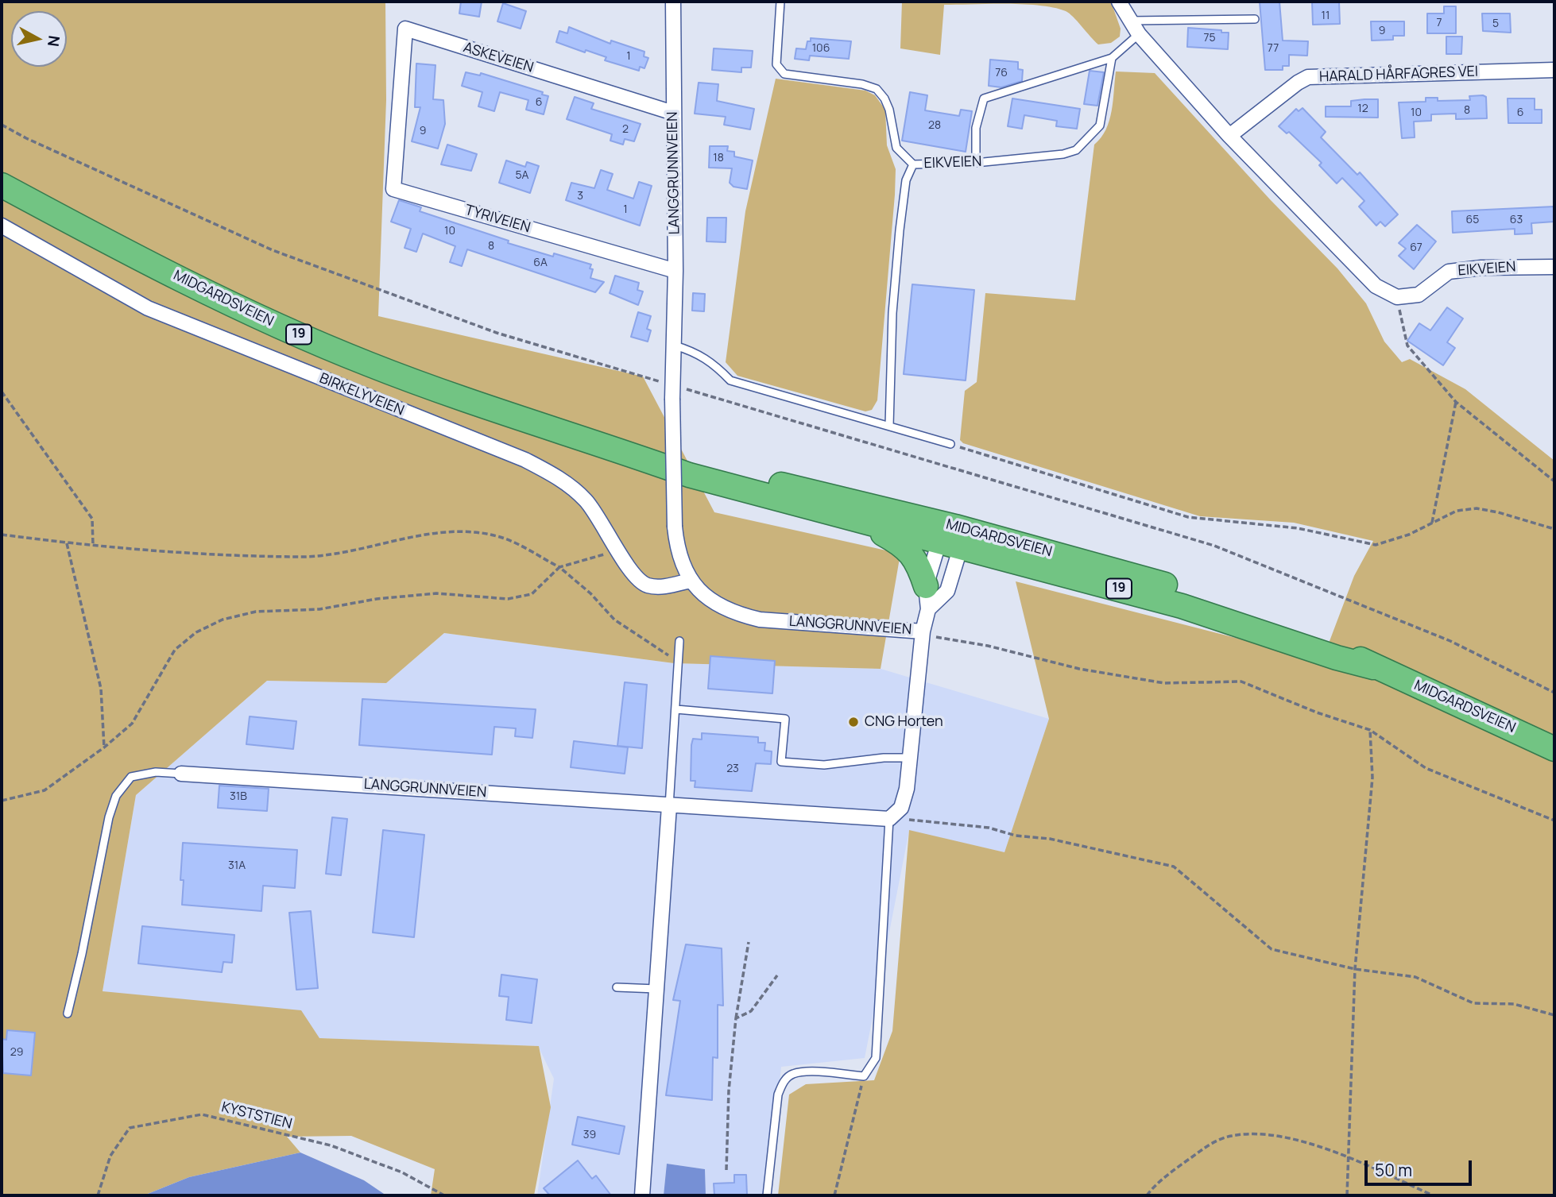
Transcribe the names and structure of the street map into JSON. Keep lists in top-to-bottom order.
{
  "streets": {
    "highway": ["MIDGARDSVEIEN", "19"],
    "street": [
      "ASKEVEIEN",
      "HARALD HÅRFAGRES VEI",
      "EIKVEIEN",
      "LANGGRUNNVEIEN",
      "TYRIVEIEN",
      "BIRKELYVEIEN"
    ],
    "path": ["KYSTSTIEN"]
  },
  "crossings": [
    ["ASKEVEIEN", "LANGGRUNNVEIEN"],
    ["ASKEVEIEN", "TYRIVEIEN"],
    ["LANGGRUNNVEIEN", "TYRIVEIEN"],
    ["LANGGRUNNVEIEN", "MIDGARDSVEIEN"],
    ["LANGGRUNNVEIEN", "19"],
    ["LANGGRUNNVEIEN", "BIRKELYVEIEN"],
    ["MIDGARDSVEIEN", "19"]
  ],
  "places": ["CNG Horten"],
  "house_numbers": [
    "11",
    "7",
    "5",
    "9",
    "75",
    "106",
    "77",
    "1",
    "76",
    "6",
    "12",
    "8",
    "10",
    "6",
    "28",
    "2",
    "9",
    "18",
    "5A",
    "3",
    "1",
    "65",
    "63",
    "10",
    "8",
    "67",
    "6A",
    "23",
    "31B",
    "31A",
    "29",
    "39"
  ],
  "scale_bar": "50 m",
  "north": "right"
}
